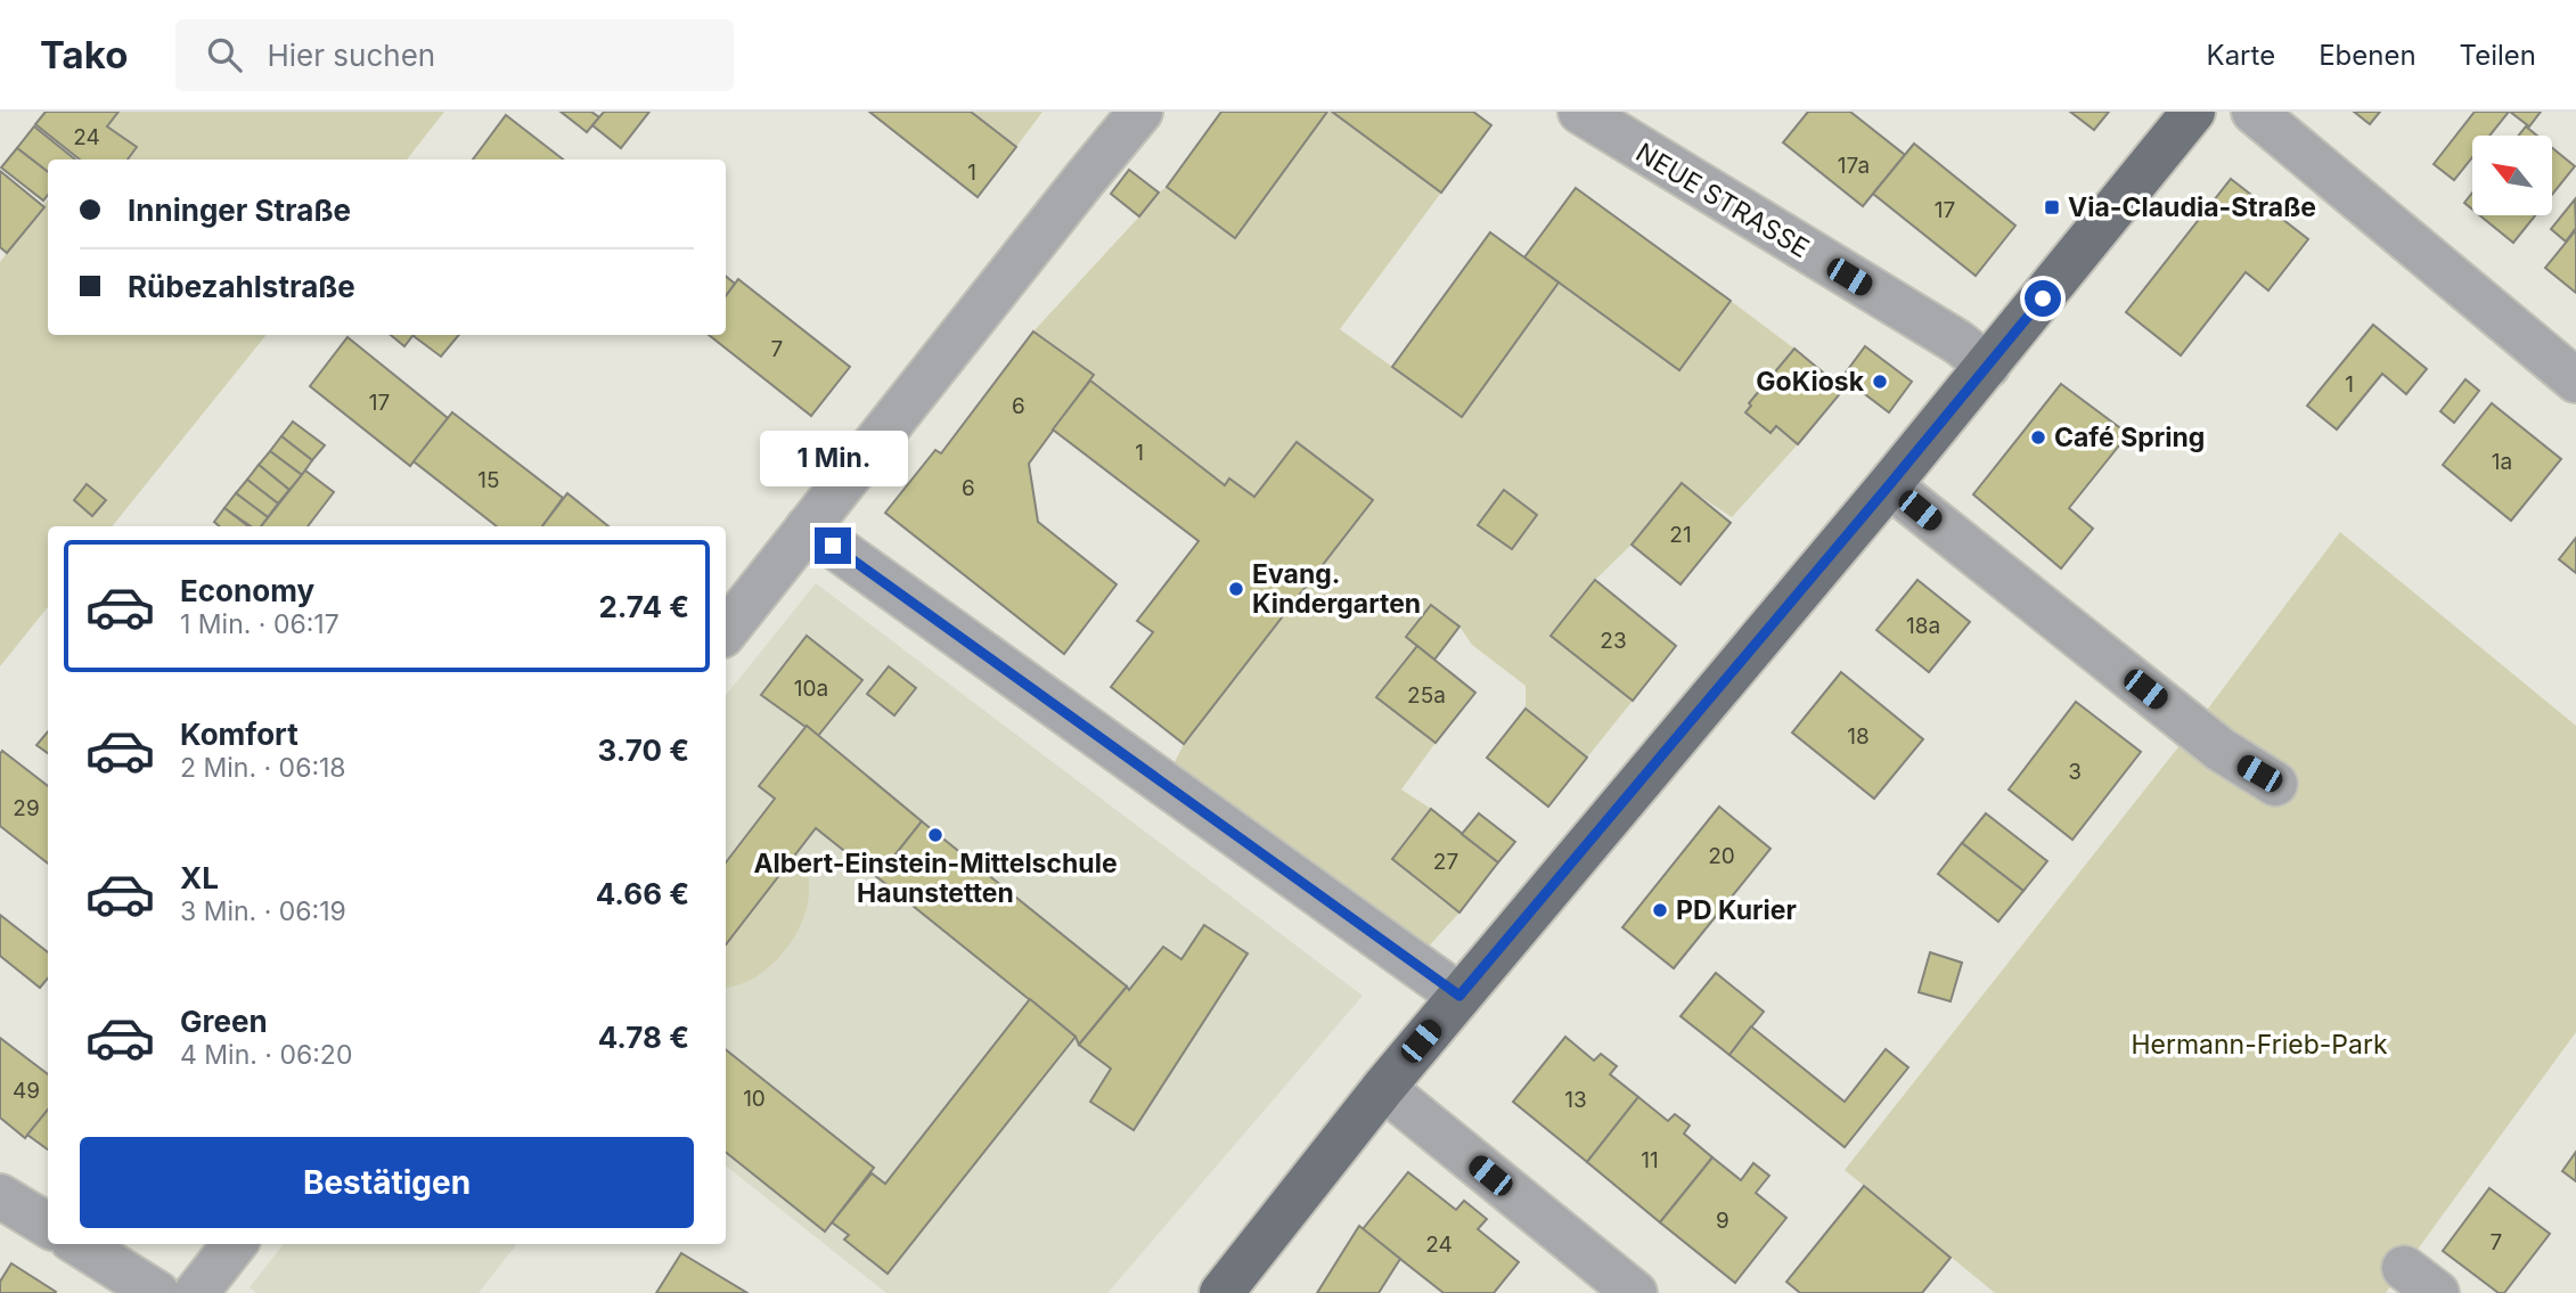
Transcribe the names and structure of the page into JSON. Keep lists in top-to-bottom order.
{
  "streets": {
    "street": ["NEUE STRASSE"]
  },
  "parks": ["Hermann-Frieb-Park"],
  "places": {
    "transit": ["Via-Claudia-Straße"],
    "other": [
      "GoKiosk",
      "Café Spring",
      "Evang. Kindergarten",
      "Albert-Einstein-Mittelschule Haunstetten",
      "PD Kurier"
    ]
  },
  "house_numbers": [
    "24",
    "17a",
    "1",
    "17",
    "7",
    "1",
    "17",
    "6",
    "1",
    "1a",
    "15",
    "6",
    "21",
    "18a",
    "23",
    "10a",
    "25a",
    "18",
    "3",
    "29",
    "20",
    "27",
    "49",
    "10",
    "13",
    "11",
    "9",
    "7",
    "24"
  ],
  "north": "top left",
  "page": {
    "header": "Tako",
    "search": "Hier suchen",
    "nav": ["Karte", "Ebenen", "Teilen"],
    "banner": ["Inninger Straße", "Rübezahlstraße"],
    "bubble": "1 Min.",
    "list": [
      {
        "name": "Economy",
        "note": "1 Min. · 06:17",
        "value": "2.74 €"
      },
      {
        "name": "Komfort",
        "note": "2 Min. · 06:18",
        "value": "3.70 €"
      },
      {
        "name": "XL",
        "note": "3 Min. · 06:19",
        "value": "4.66 €"
      },
      {
        "name": "Green",
        "note": "4 Min. · 06:20",
        "value": "4.78 €"
      }
    ],
    "buttons": "Bestätigen"
  }
}
